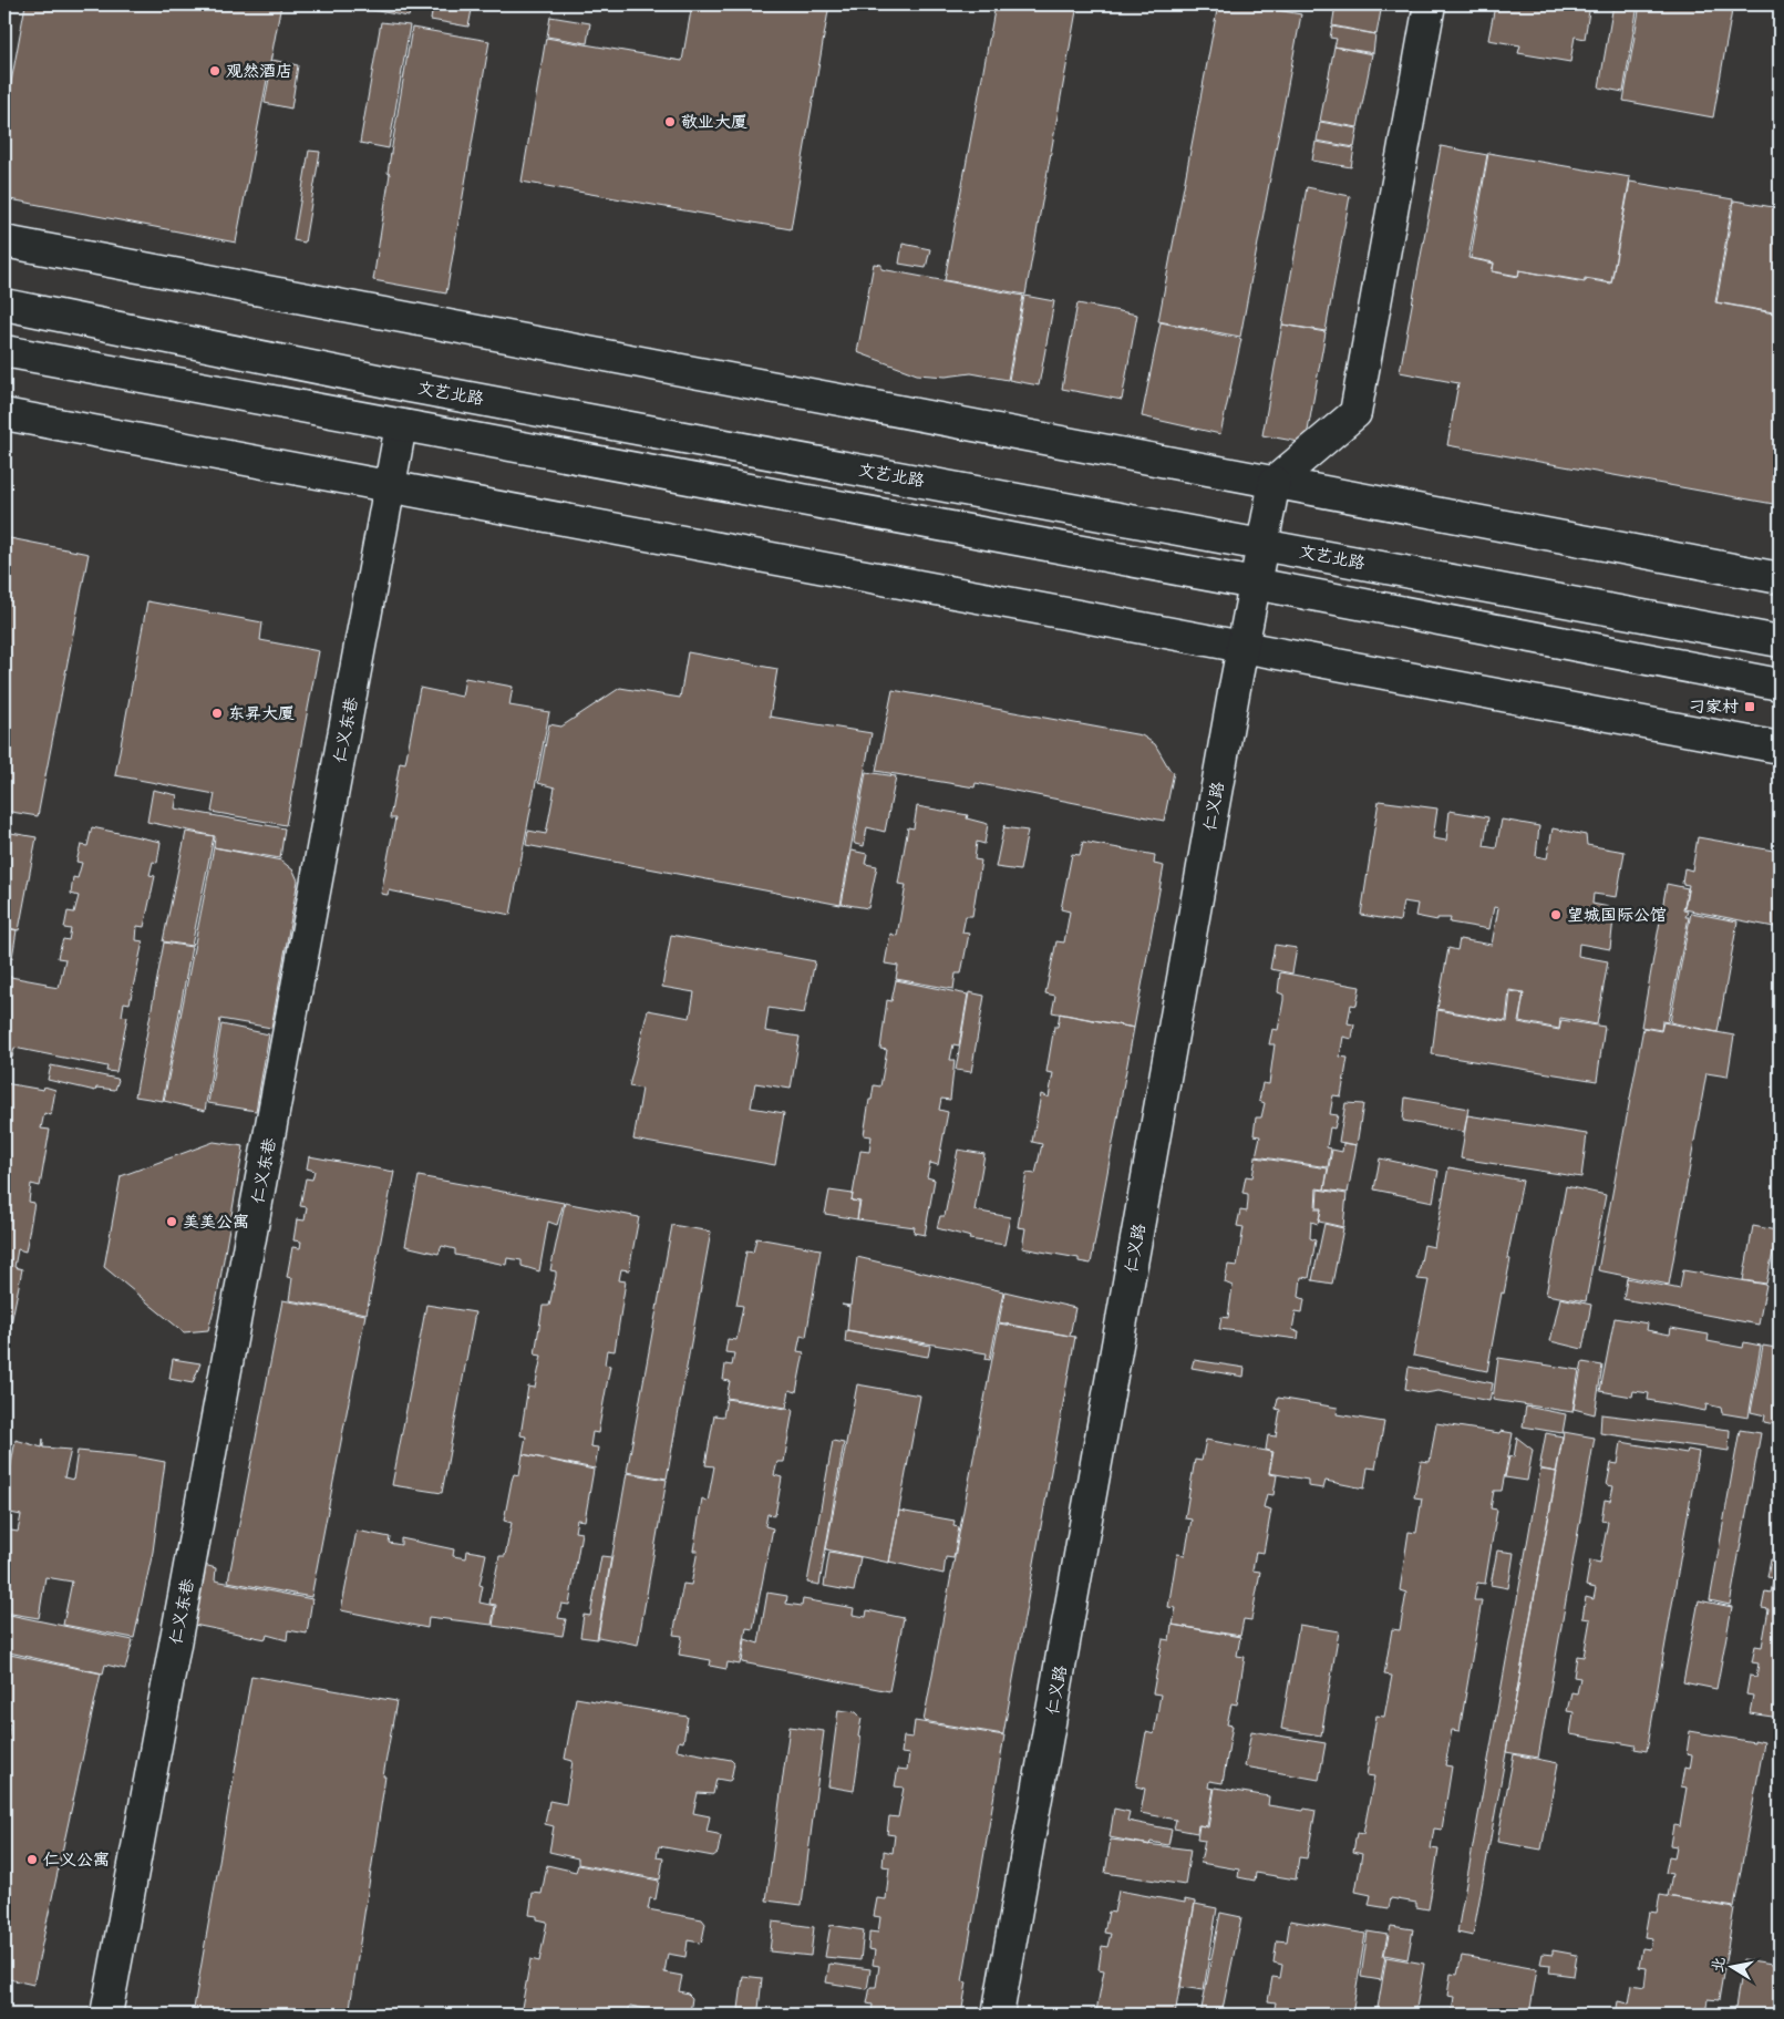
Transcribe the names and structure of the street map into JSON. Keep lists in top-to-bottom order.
{
  "streets": {
    "street": ["文艺北路", "仁义东巷", "仁义路"]
  },
  "crossings": [
    ["文艺北路", "仁义路"]
  ],
  "places": {
    "other": [
      "观然酒店",
      "敬业大厦",
      "东昇大厦",
      "望城国际公馆",
      "美美公寓",
      "仁义公寓"
    ],
    "transit": ["刁家村"]
  },
  "north": "left"
}
